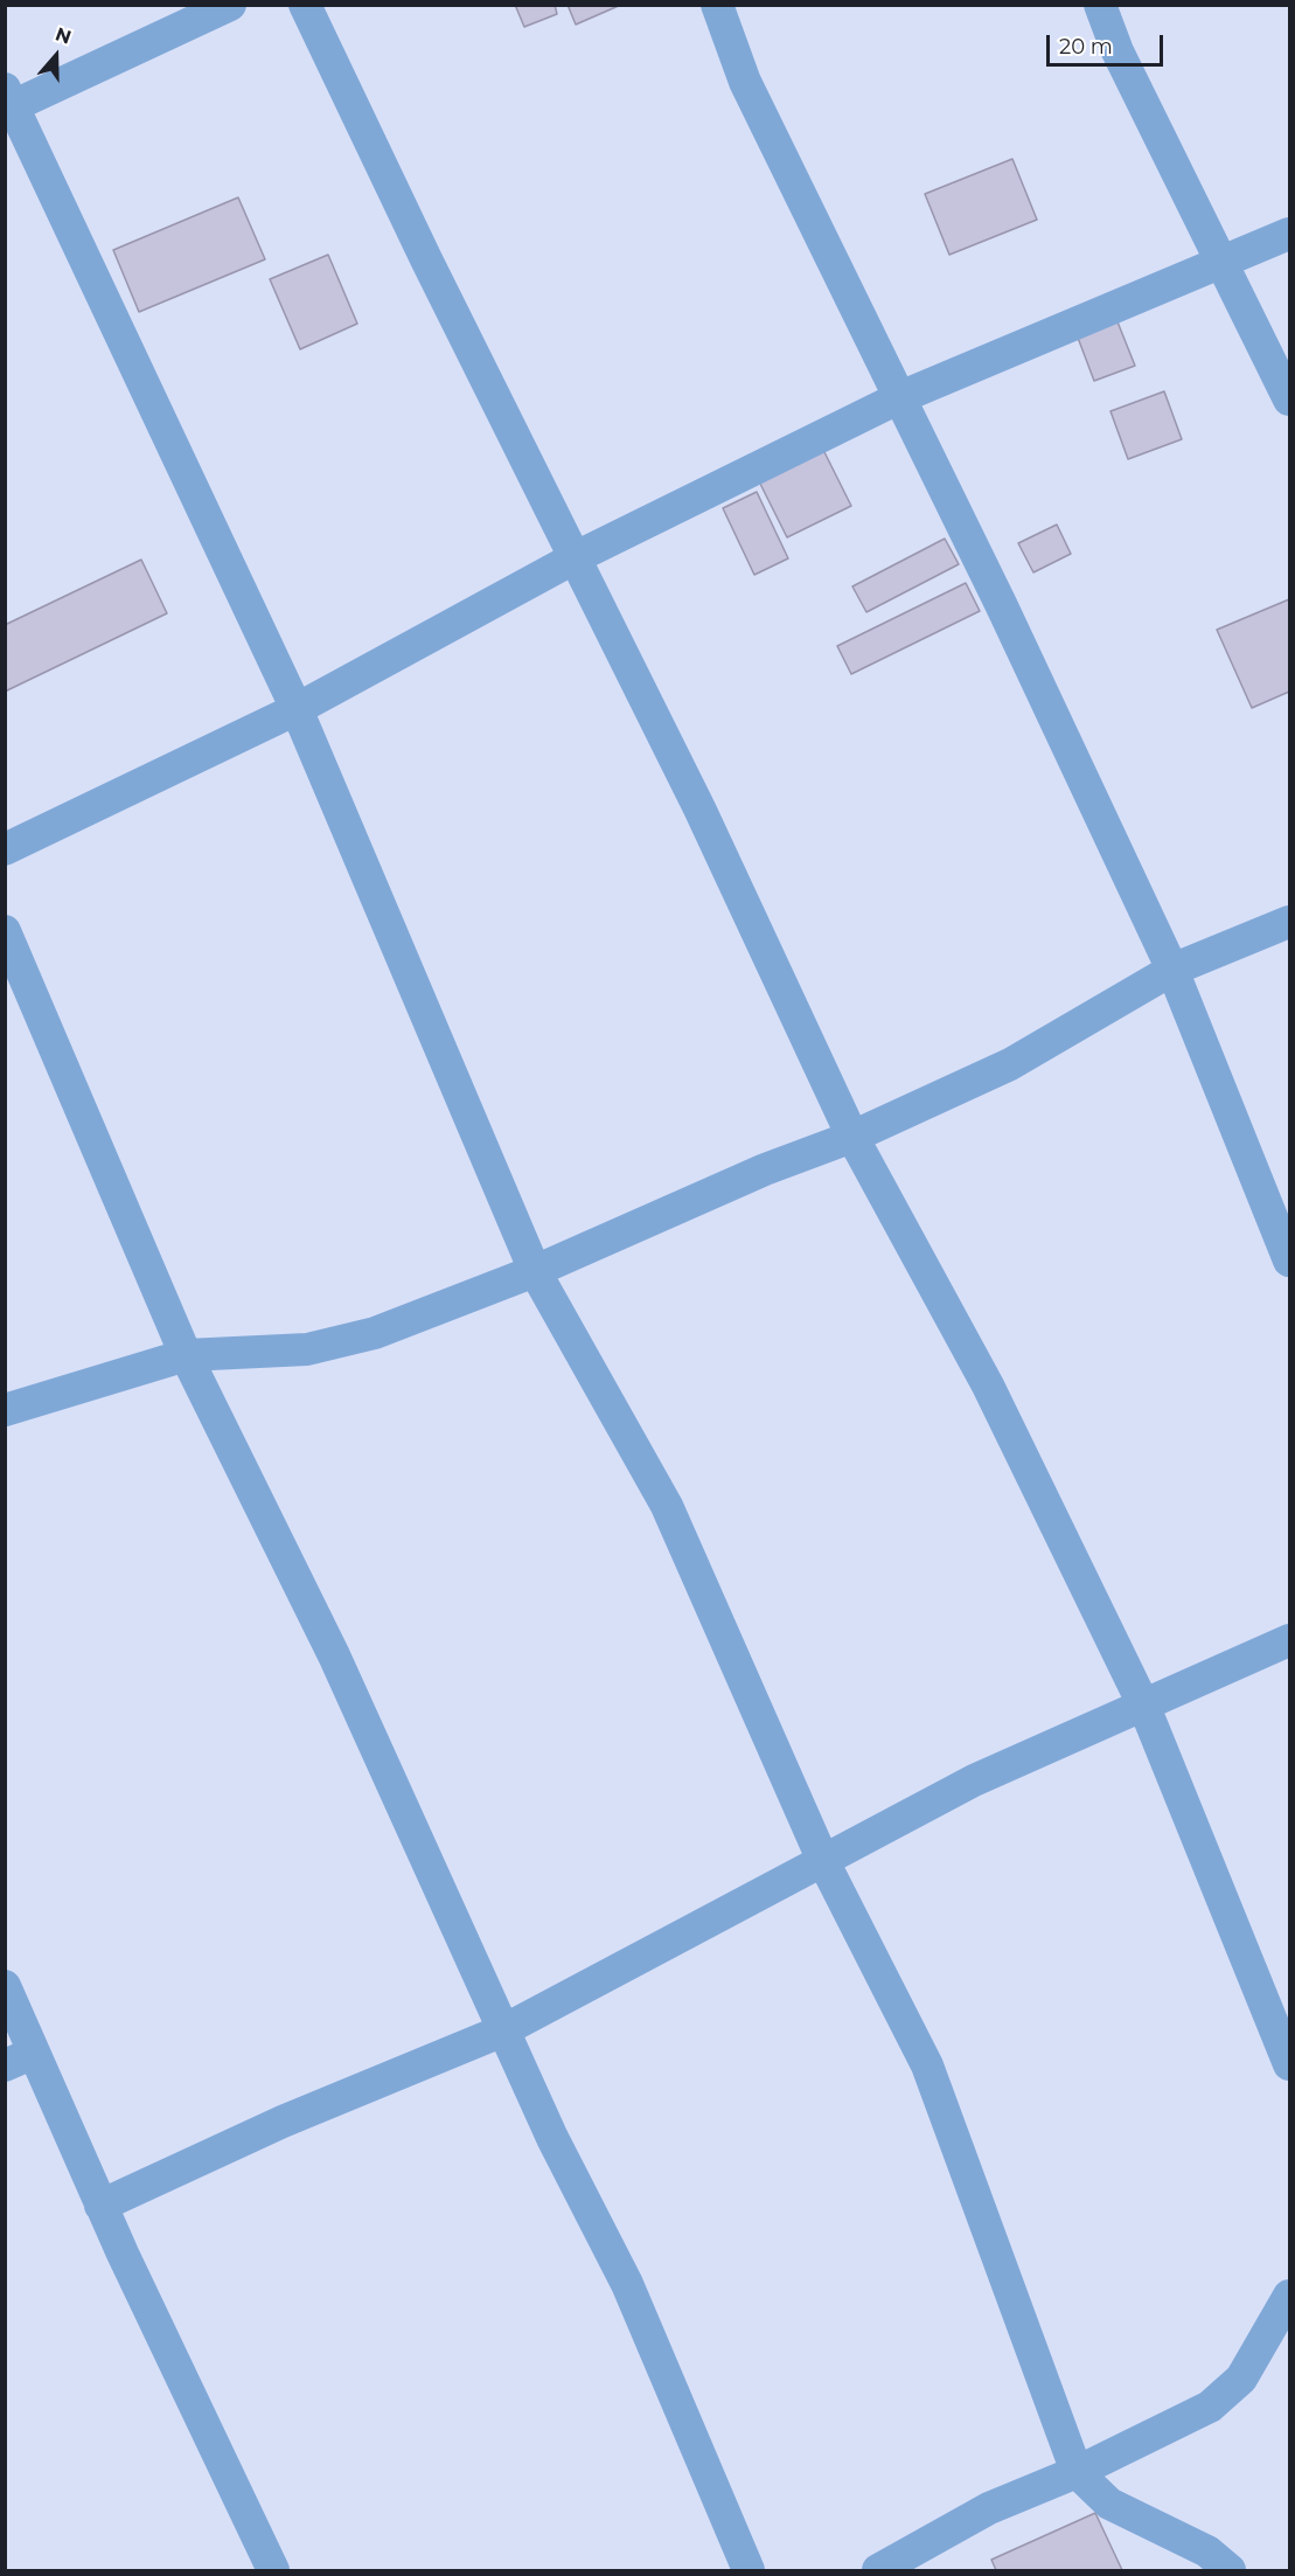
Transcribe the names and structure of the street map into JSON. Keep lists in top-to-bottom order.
{
  "scale_bar": "20 m",
  "north": "top"
}
